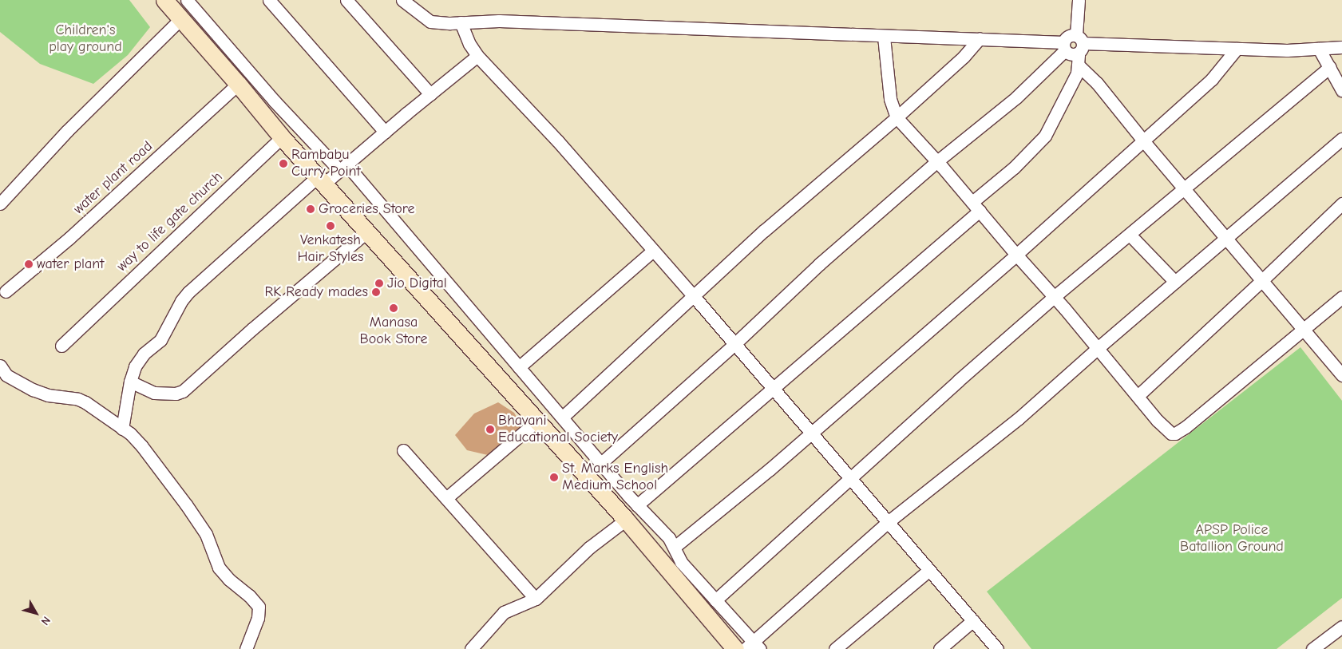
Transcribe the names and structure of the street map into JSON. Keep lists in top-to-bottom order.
{
  "streets": {
    "street": ["water plant road", "way to life gate church"]
  },
  "parks": ["Children's play ground", "APSP Police Batallion Ground"],
  "places": [
    "Rambabu Curry Point",
    "Groceries Store",
    "Venkatesh Hair Styles",
    "water plant",
    "Jio Digital",
    "RK Ready mades",
    "Manasa Book Store",
    "Bhavani Educational Society",
    "St. Marks English Medium School"
  ],
  "north": "bottom right"
}
